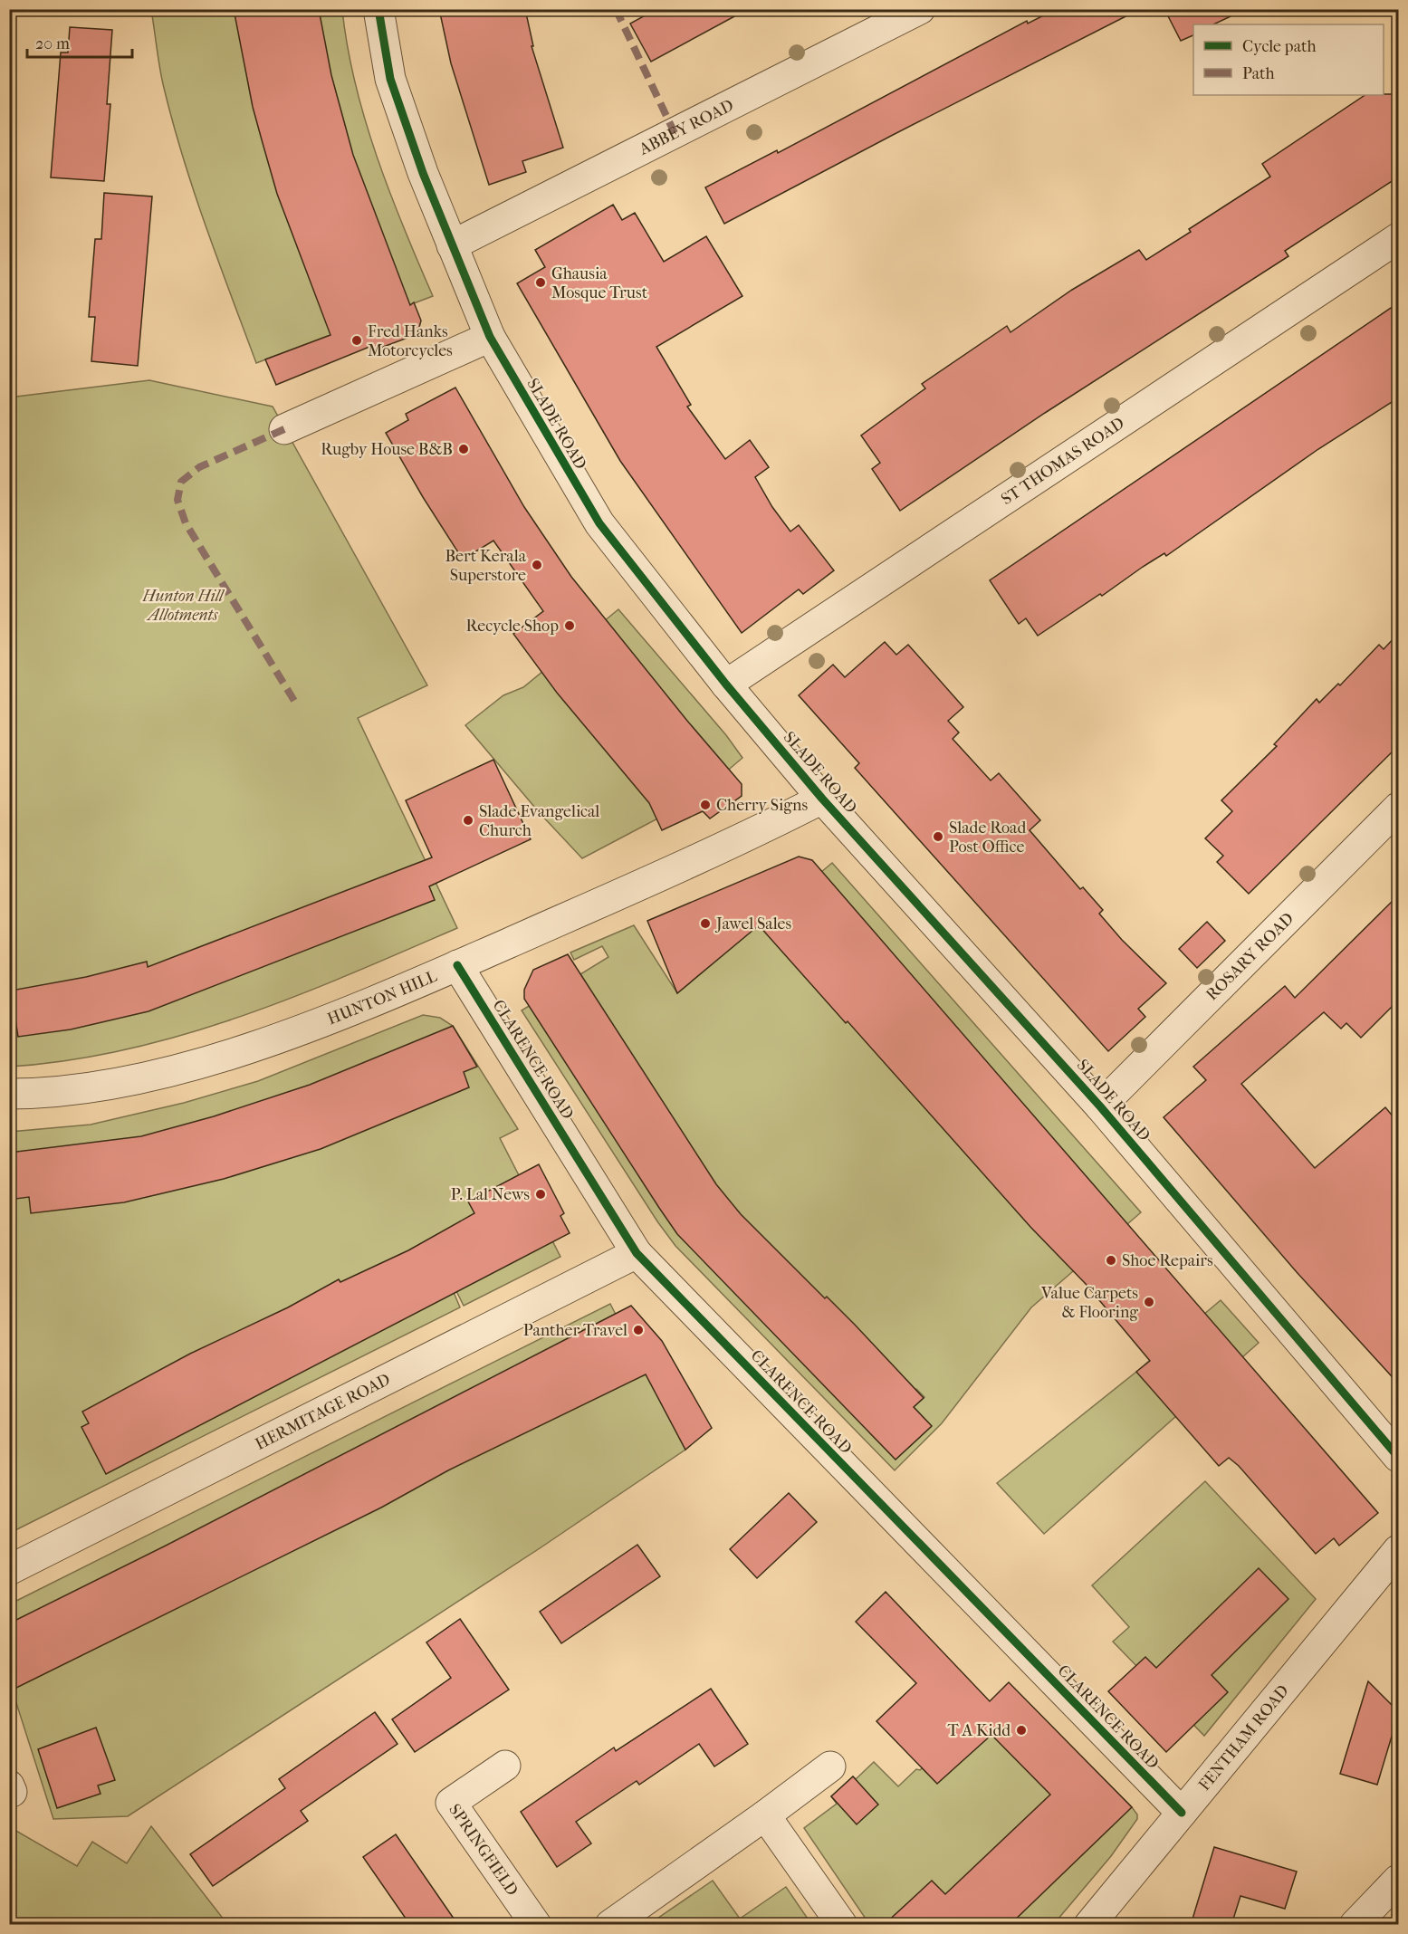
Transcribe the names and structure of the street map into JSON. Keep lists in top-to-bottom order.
{
  "streets": {
    "street": [
      "ABBEY ROAD",
      "SLADE ROAD",
      "ST THOMAS ROAD",
      "ROSARY ROAD",
      "HUNTON HILL",
      "CLARENCE ROAD",
      "HERMITAGE ROAD",
      "FENTHAM ROAD",
      "SPRINGFIELD"
    ]
  },
  "crossings": [
    ["ABBEY ROAD", "SLADE ROAD"],
    ["SLADE ROAD", "ST THOMAS ROAD"],
    ["SLADE ROAD", "ROSARY ROAD"],
    ["SLADE ROAD", "HUNTON HILL"],
    ["HUNTON HILL", "CLARENCE ROAD"],
    ["CLARENCE ROAD", "HERMITAGE ROAD"],
    ["CLARENCE ROAD", "FENTHAM ROAD"]
  ],
  "parks": ["Hunton Hill Allotments"],
  "places": [
    "Ghausia Mosque Trust",
    "Fred Hanks Motorcycles",
    "Rugby House B&B",
    "Bert Kerala Superstore",
    "Recycle Shop",
    "Cherry Signs",
    "Slade Evangelical Church",
    "Slade Road Post Office",
    "Jawel Sales",
    "P. Lal News",
    "Shoe Repairs",
    "Value Carpets & Flooring",
    "Panther Travel",
    "T A Kidd"
  ],
  "legend": ["Cycle path", "Path"],
  "scale_bar": "20 m"
}
